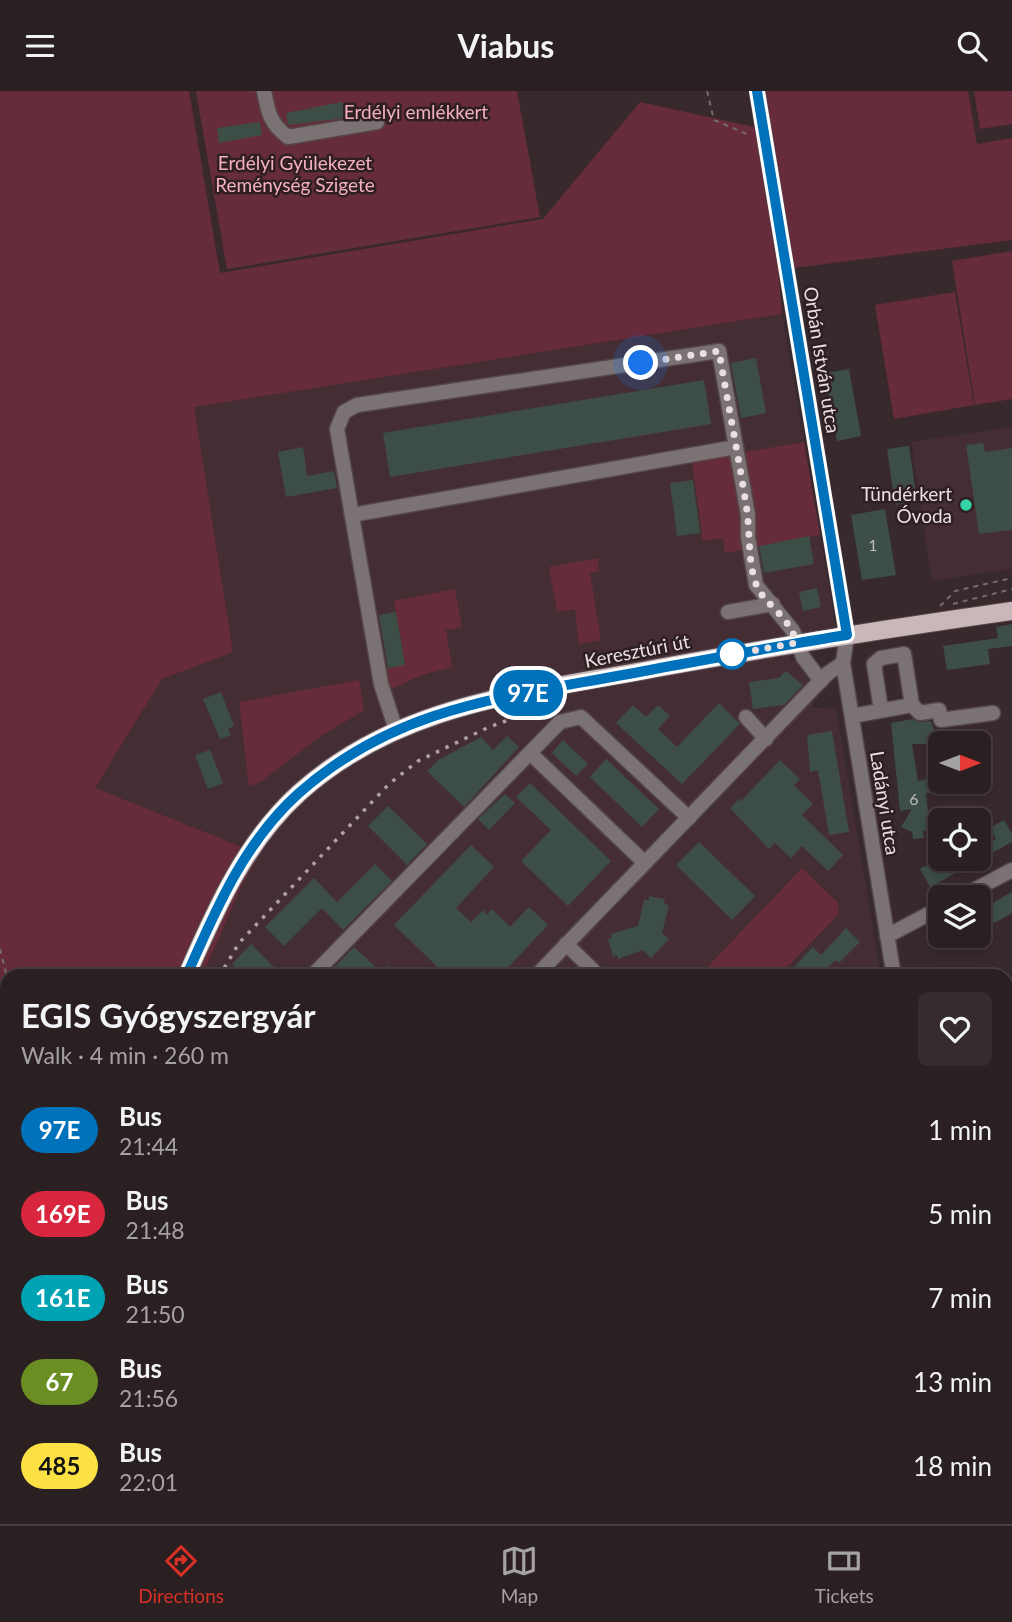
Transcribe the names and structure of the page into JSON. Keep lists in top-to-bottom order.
{
  "streets": {
    "main road": ["Keresztúri út"],
    "street": ["Orbán István utca", "Ladányi utca"]
  },
  "crossings": [
    ["Orbán István utca", "Keresztúri út"],
    ["Orbán István utca", "Ladányi utca"],
    ["Keresztúri út", "Ladányi utca"]
  ],
  "parks": ["Erdélyi emlékkert", "Erdélyi Gyülekezet Reménység Szigete"],
  "places": ["Tündérkert Óvoda"],
  "lines": ["bus line 97E"],
  "house_numbers": ["1", "6"],
  "north": "right",
  "page": {
    "header": "Viabus",
    "on_map": "97E",
    "heading": ["EGIS Gyógyszergyár", "Walk · 4 min · 260 m"],
    "list": [
      {
        "mark": "97E",
        "name": "Bus",
        "note": "21:44",
        "value": "1 min"
      },
      {
        "mark": "169E",
        "name": "Bus",
        "note": "21:48",
        "value": "5 min"
      },
      {
        "mark": "161E",
        "name": "Bus",
        "note": "21:50",
        "value": "7 min"
      },
      {
        "mark": "67",
        "name": "Bus",
        "note": "21:56",
        "value": "13 min"
      },
      {
        "mark": "485",
        "name": "Bus",
        "note": "22:01",
        "value": "18 min"
      }
    ],
    "tabs": ["Directions", "Map", "Tickets"]
  }
}
